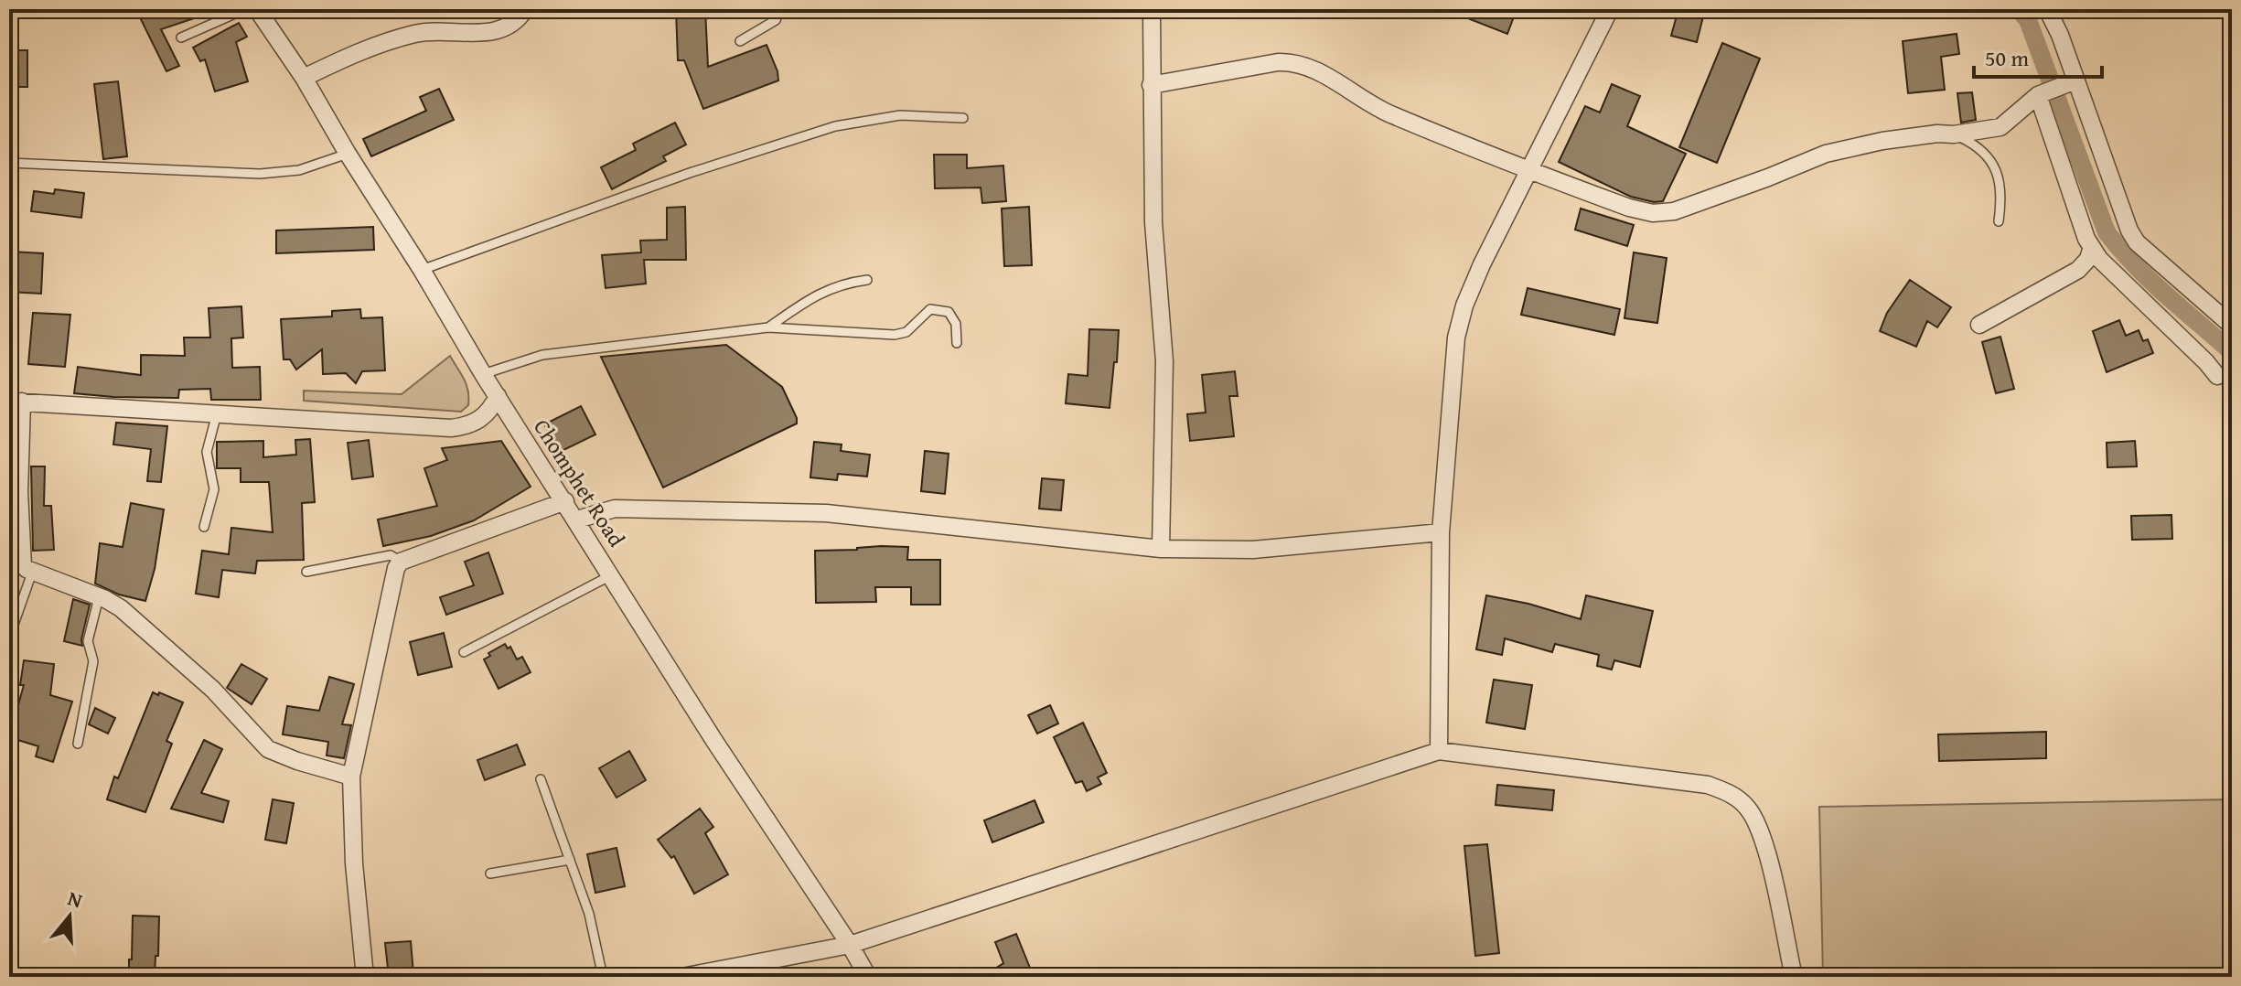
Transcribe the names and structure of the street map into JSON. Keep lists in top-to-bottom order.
{
  "streets": {
    "street": ["Chomphet Road"]
  },
  "scale_bar": "50 m",
  "north": "top"
}
